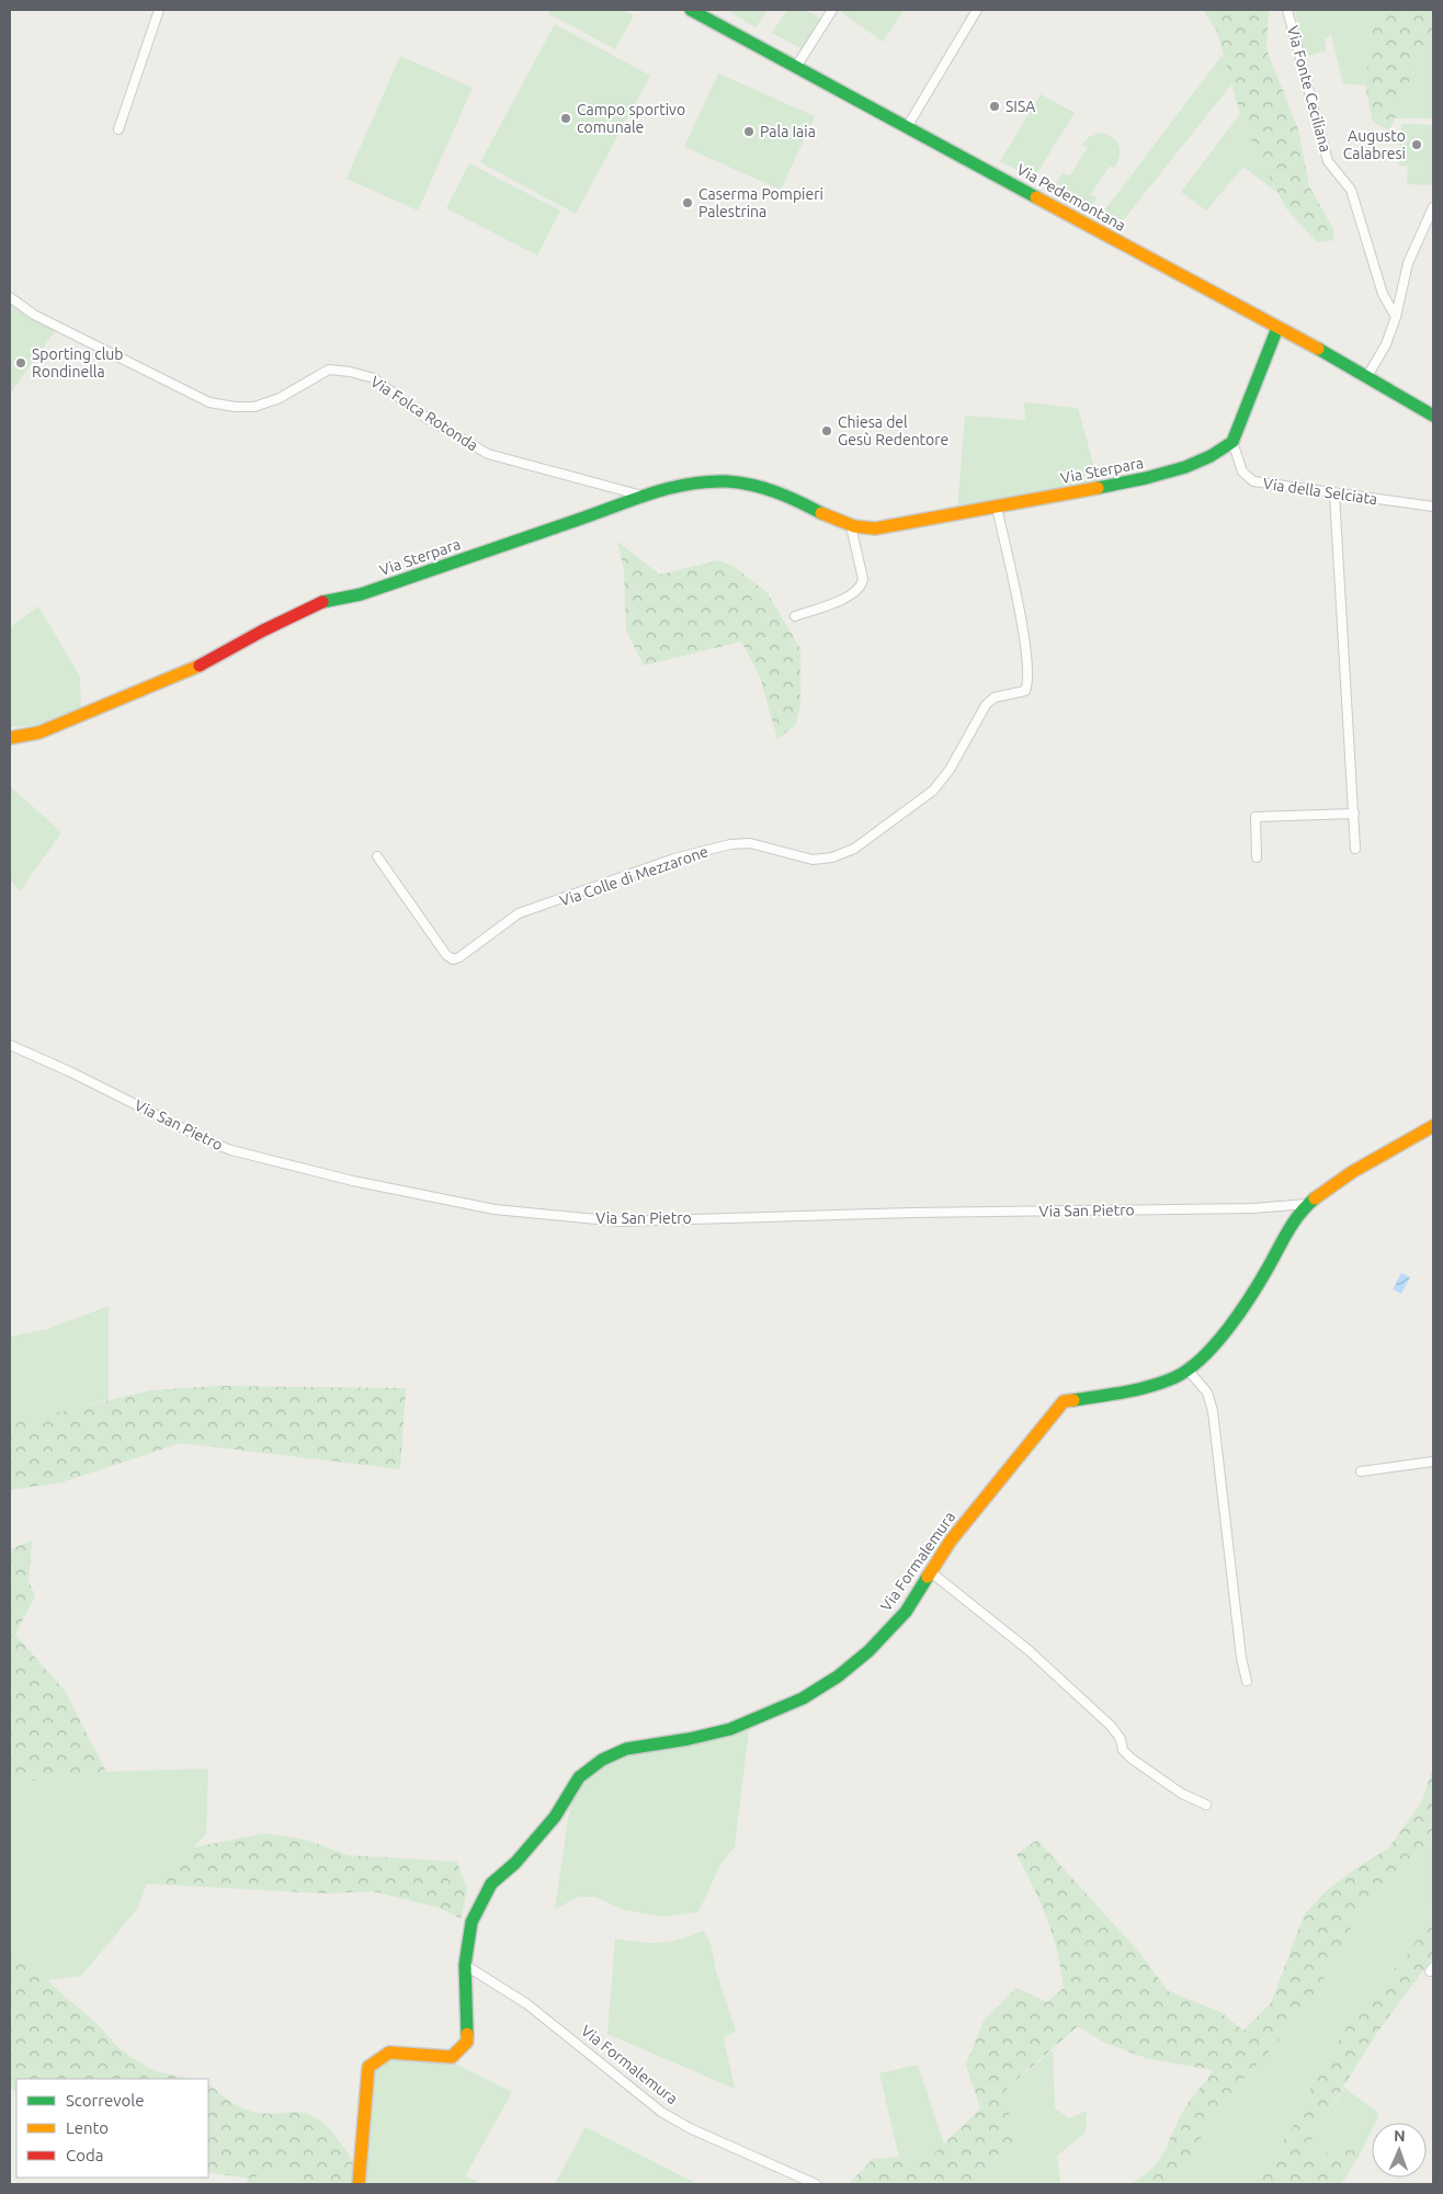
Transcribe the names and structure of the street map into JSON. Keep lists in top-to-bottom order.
{
  "streets": {
    "street": [
      "Via Fonte Ceciliana",
      "Via Pedemontana",
      "Via Folca Rotonda",
      "Via Sterpara",
      "Via della Selciata",
      "Via Colle di Mezzarone",
      "Via San Pietro",
      "Via Formalemura"
    ]
  },
  "crossings": [
    ["Via Folca Rotonda", "Via Sterpara"],
    ["Via Sterpara", "Via della Selciata"],
    ["Via Sterpara", "Via Colle di Mezzarone"],
    ["Via San Pietro", "Via Formalemura"]
  ],
  "places": [
    "SISA",
    "Campo sportivo comunale",
    "Pala Iaia",
    "Augusto Calabresi",
    "Caserma Pompieri Palestrina",
    "Sporting club Rondinella",
    "Chiesa del Gesù Redentore"
  ],
  "legend": ["Scorrevole", "Lento", "Coda"],
  "north": "top"
}
